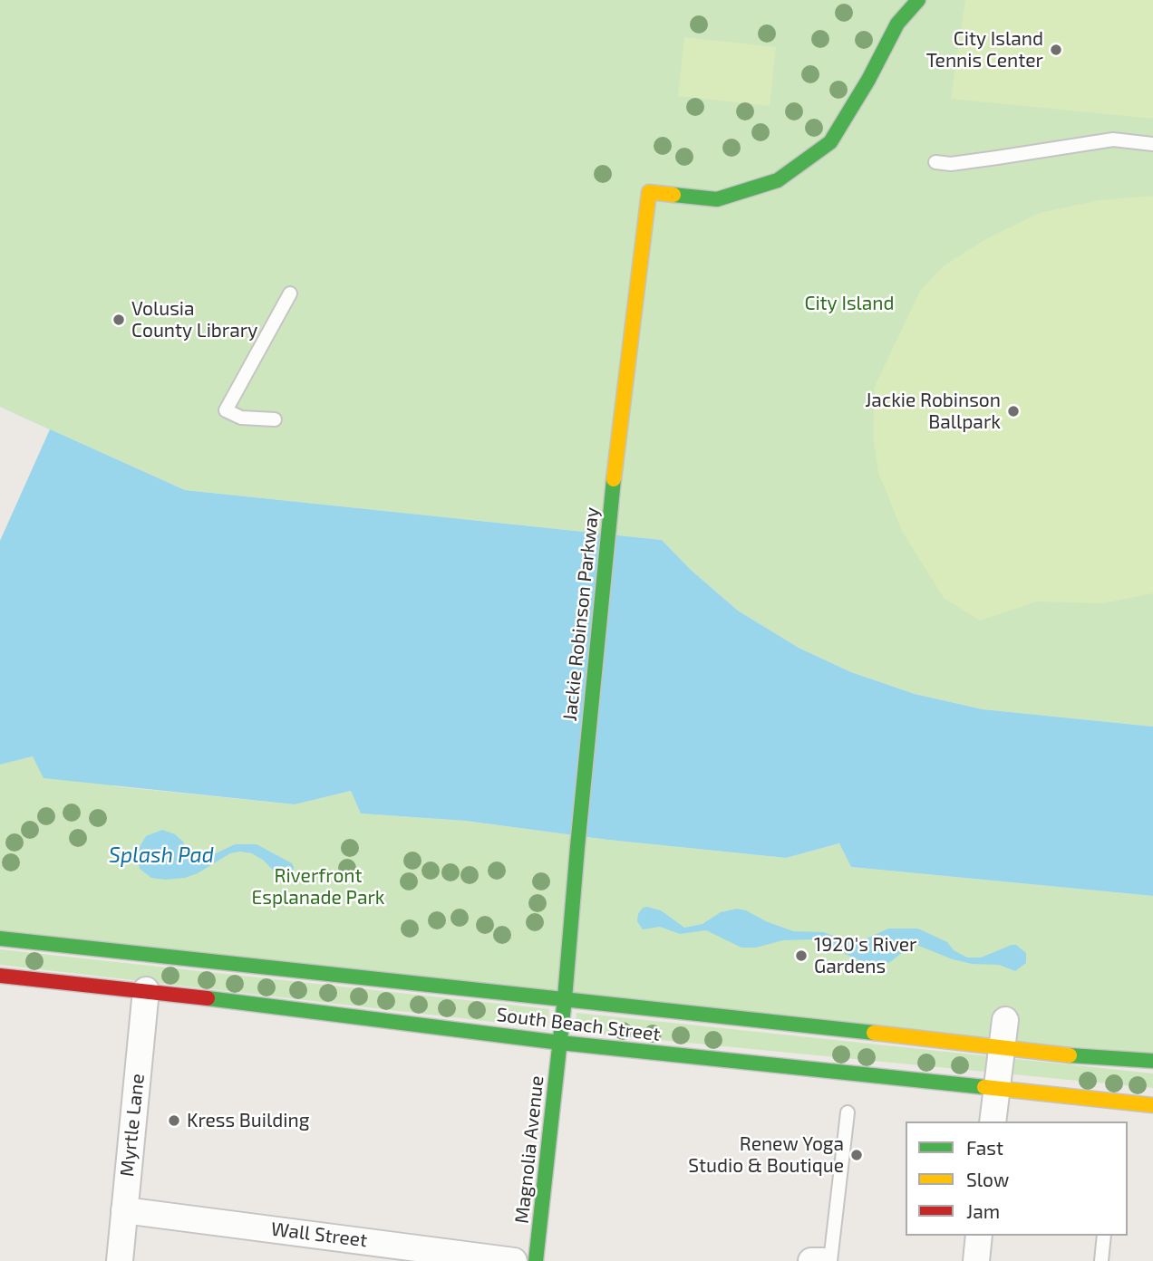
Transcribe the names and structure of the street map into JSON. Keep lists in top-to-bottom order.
{
  "streets": {
    "street": [
      "Jackie Robinson Parkway",
      "South Beach Street",
      "Myrtle Lane",
      "Magnolia Avenue",
      "Wall Street"
    ]
  },
  "crossings": [
    ["Jackie Robinson Parkway", "South Beach Street"],
    ["Jackie Robinson Parkway", "Magnolia Avenue"],
    ["South Beach Street", "Myrtle Lane"],
    ["South Beach Street", "Magnolia Avenue"],
    ["Myrtle Lane", "Wall Street"]
  ],
  "water": ["Splash Pad"],
  "parks": ["City Island", "Riverfront Esplanade Park"],
  "places": [
    "City Island Tennis Center",
    "Volusia County Library",
    "Jackie Robinson Ballpark",
    "1920's River Gardens",
    "Kress Building",
    "Renew Yoga Studio & Boutique"
  ],
  "legend": ["Fast", "Slow", "Jam"]
}
